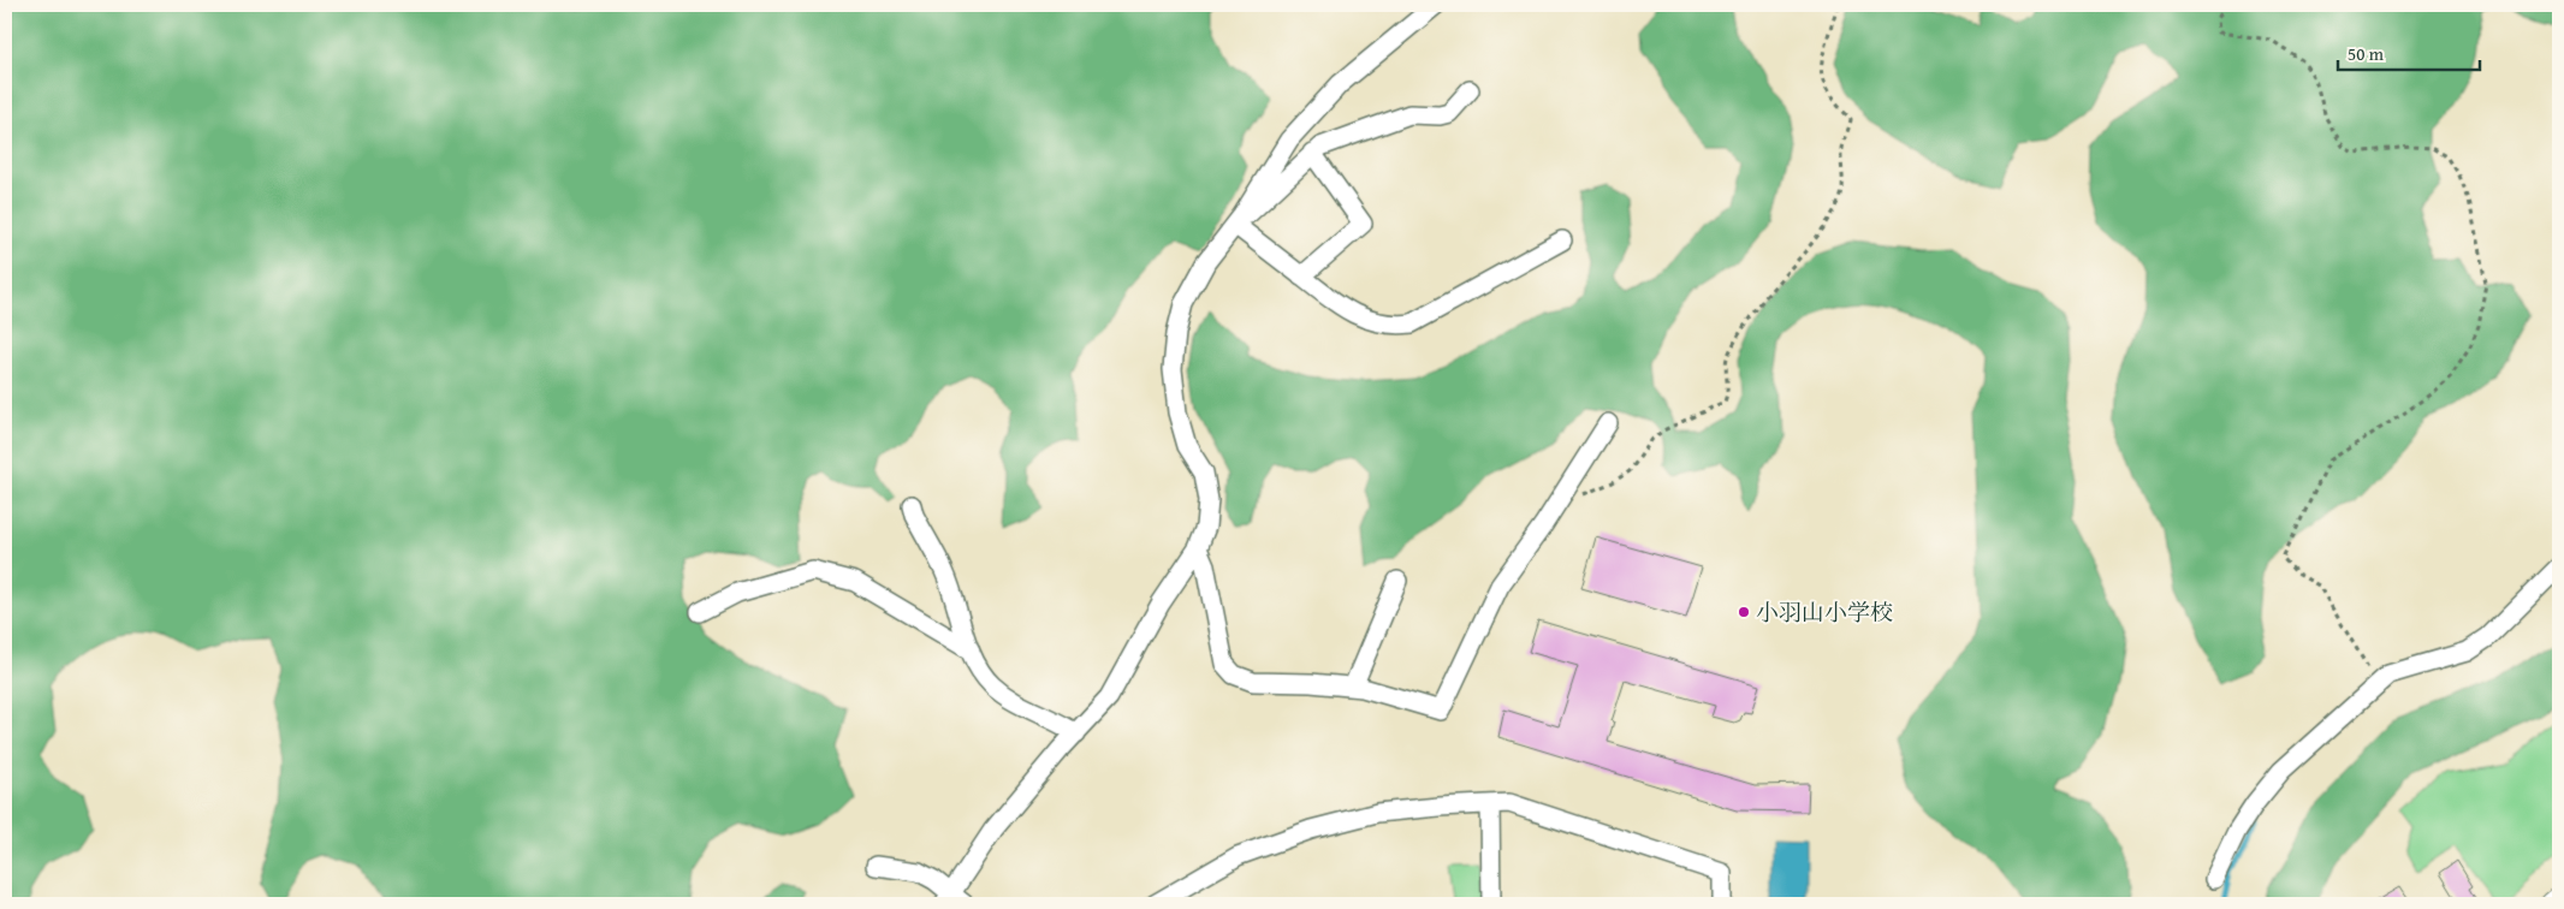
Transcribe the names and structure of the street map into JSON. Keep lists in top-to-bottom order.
{
  "places": ["小羽山小学校"],
  "scale_bar": "50 m"
}
